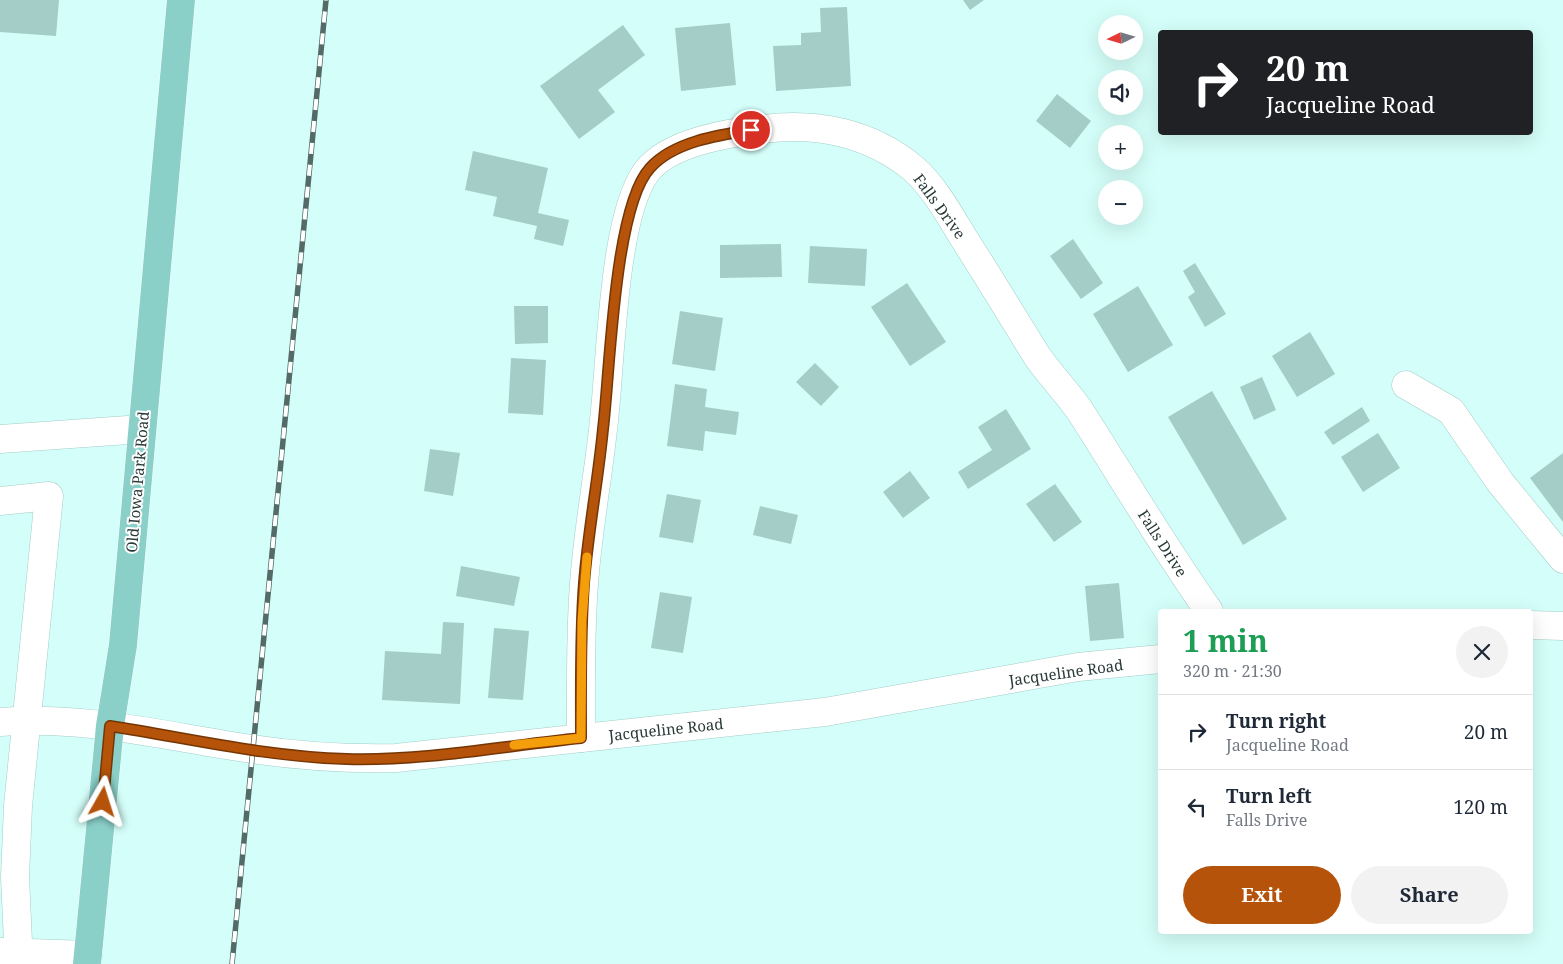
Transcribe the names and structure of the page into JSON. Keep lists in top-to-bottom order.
{
  "streets": {
    "main road": ["Old Iowa Park Road"],
    "street": ["Falls Drive", "Jacqueline Road"]
  },
  "crossings": [
    ["Falls Drive", "Jacqueline Road"],
    ["Old Iowa Park Road", "Jacqueline Road"]
  ],
  "north": "left",
  "page": {
    "map_buttons": ["+", "−"],
    "turn": ["20 m", "Jacqueline Road"],
    "heading": ["1 min", "320 m · 21:30"],
    "list": [
      {
        "name": "Turn right",
        "note": "Jacqueline Road",
        "value": "20 m"
      },
      {
        "name": "Turn left",
        "note": "Falls Drive",
        "value": "120 m"
      }
    ],
    "buttons": ["Exit", "Share"]
  }
}
